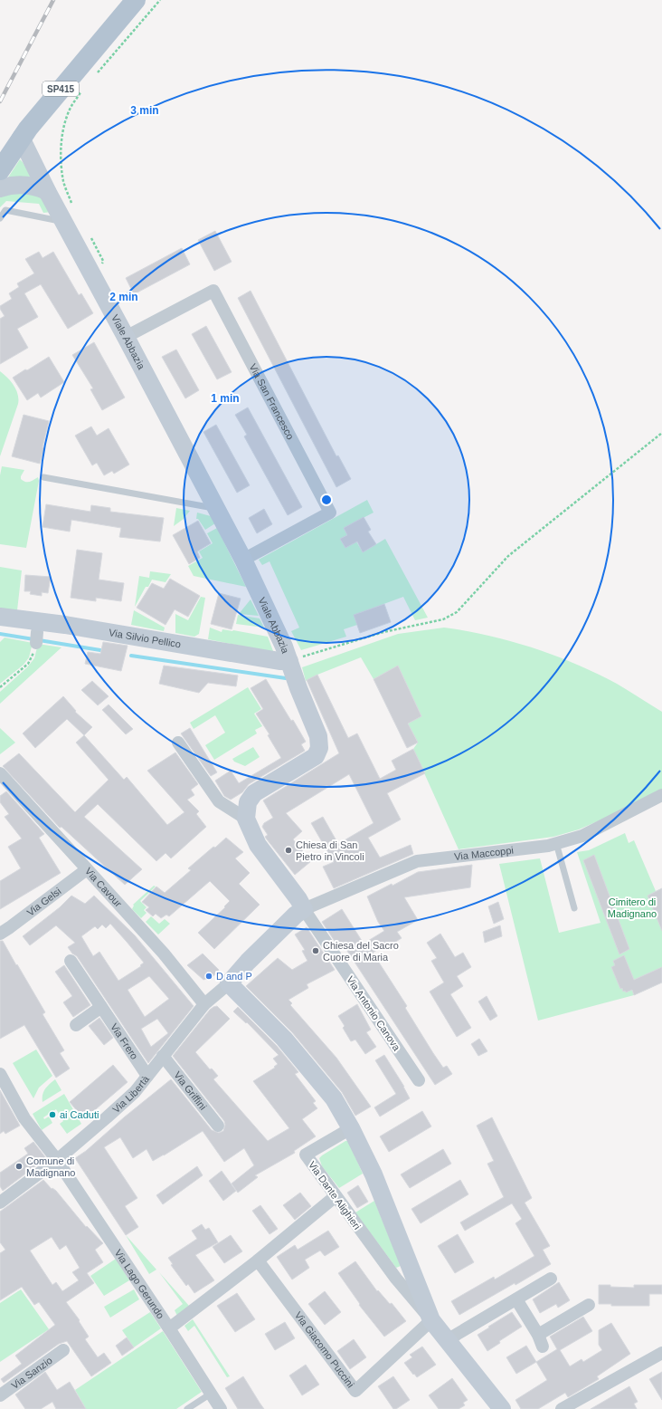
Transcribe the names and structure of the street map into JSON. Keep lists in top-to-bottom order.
{
  "streets": {
    "main road": ["SP415"],
    "street": [
      "Viale Abbazia",
      "Via San Francesco",
      "Via Silvio Pellico",
      "Via Maccoppi",
      "Via Cavour",
      "Via Gelsi",
      "Via Antonio Canova",
      "Via Frero",
      "Via Griffini",
      "Via Libertà",
      "Via Dante Alighieri",
      "Via Lago Gerundo",
      "Via Giacomo Puccini",
      "Via Sanzio"
    ]
  },
  "crossings": [
    ["SP415", "Viale Abbazia"],
    ["Viale Abbazia", "Via San Francesco"],
    ["Viale Abbazia", "Via Silvio Pellico"],
    ["Via Maccoppi", "Via Antonio Canova"],
    ["Via Cavour", "Via Gelsi"],
    ["Via Cavour", "Via Libertà"],
    ["Via Frero", "Via Libertà"],
    ["Via Griffini", "Via Libertà"],
    ["Via Libertà", "Via Dante Alighieri"],
    ["Via Libertà", "Via Lago Gerundo"],
    ["Via Dante Alighieri", "Via Giacomo Puccini"]
  ],
  "parks": ["Cimitero di Madignano"],
  "places": [
    "Chiesa di San Pietro in Vincoli",
    "Chiesa del Sacro Cuore di Maria",
    "D and P",
    "ai Caduti",
    "Comune di Madignano"
  ],
  "rings": ["3 min", "2 min", "1 min"]
}
